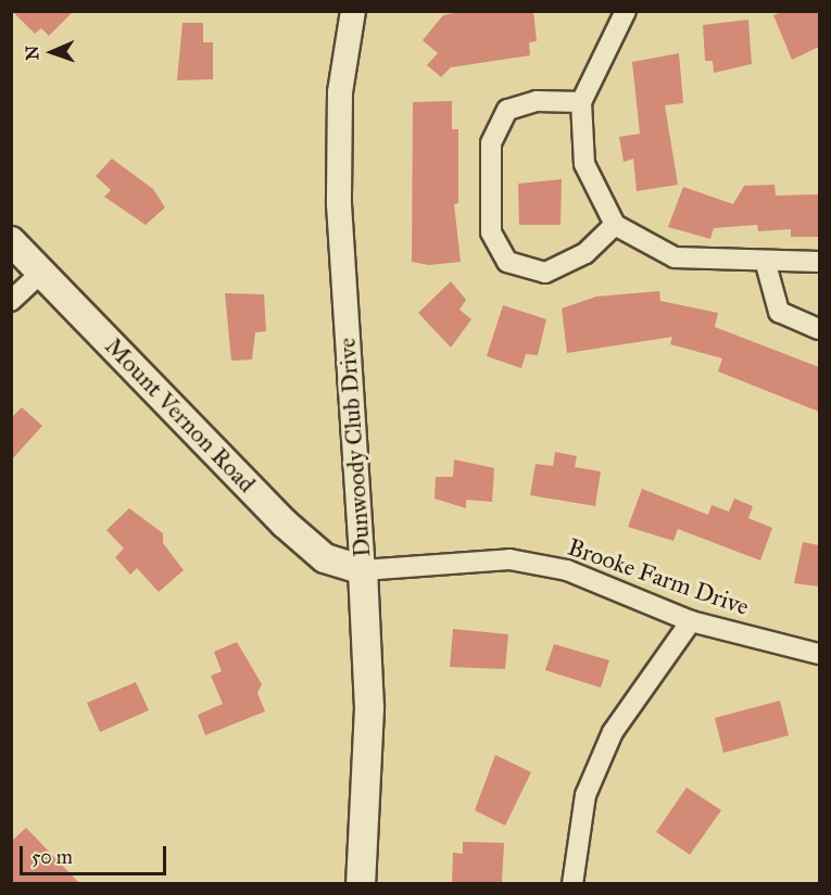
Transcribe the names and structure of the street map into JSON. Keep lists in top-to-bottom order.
{
  "streets": {
    "main road": ["Mount Vernon Road", "Dunwoody Club Drive"],
    "street": ["Brooke Farm Drive"]
  },
  "crossings": [
    ["Mount Vernon Road", "Dunwoody Club Drive"],
    ["Mount Vernon Road", "Brooke Farm Drive"],
    ["Dunwoody Club Drive", "Brooke Farm Drive"]
  ],
  "scale_bar": "50 m",
  "north": "left"
}
